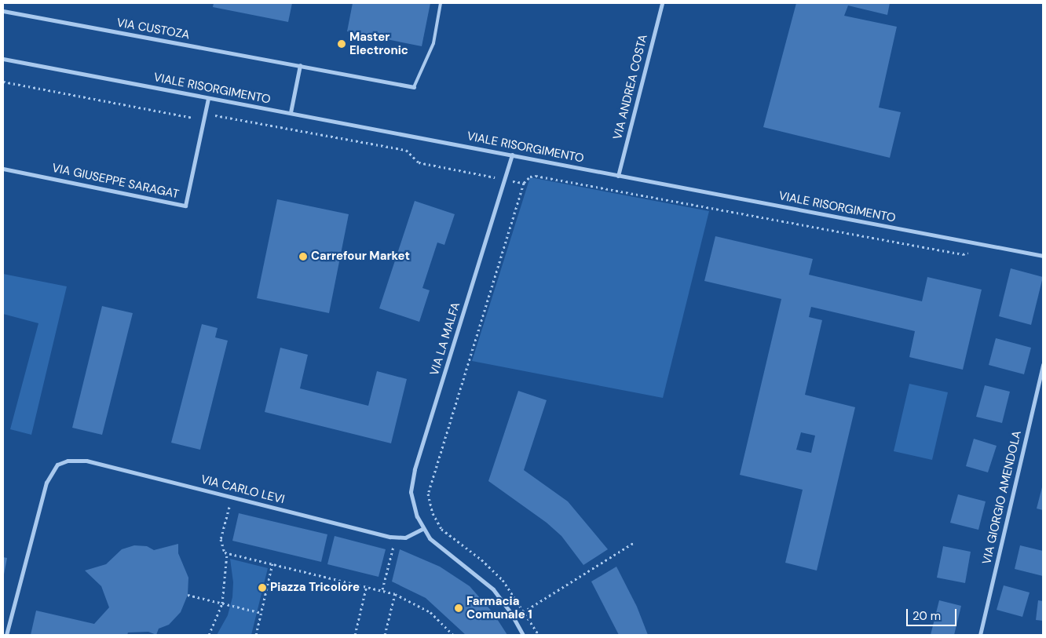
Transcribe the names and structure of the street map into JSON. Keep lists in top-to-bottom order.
{
  "streets": {
    "street": [
      "VIA CUSTOZA",
      "VIA ANDREA COSTA",
      "VIALE RISORGIMENTO",
      "VIA GIUSEPPE SARAGAT",
      "VIA LA MALFA",
      "VIA CARLO LEVI",
      "VIA GIORGIO AMENDOLA"
    ]
  },
  "crossings": [
    ["VIA ANDREA COSTA", "VIALE RISORGIMENTO"],
    ["VIALE RISORGIMENTO", "VIA GIUSEPPE SARAGAT"],
    ["VIALE RISORGIMENTO", "VIA LA MALFA"],
    ["VIA LA MALFA", "VIA CARLO LEVI"]
  ],
  "places": [
    "Master Electronic",
    "Carrefour Market",
    "Piazza Tricolore",
    "Farmacia Comunale 1"
  ],
  "scale_bar": "20 m"
}
